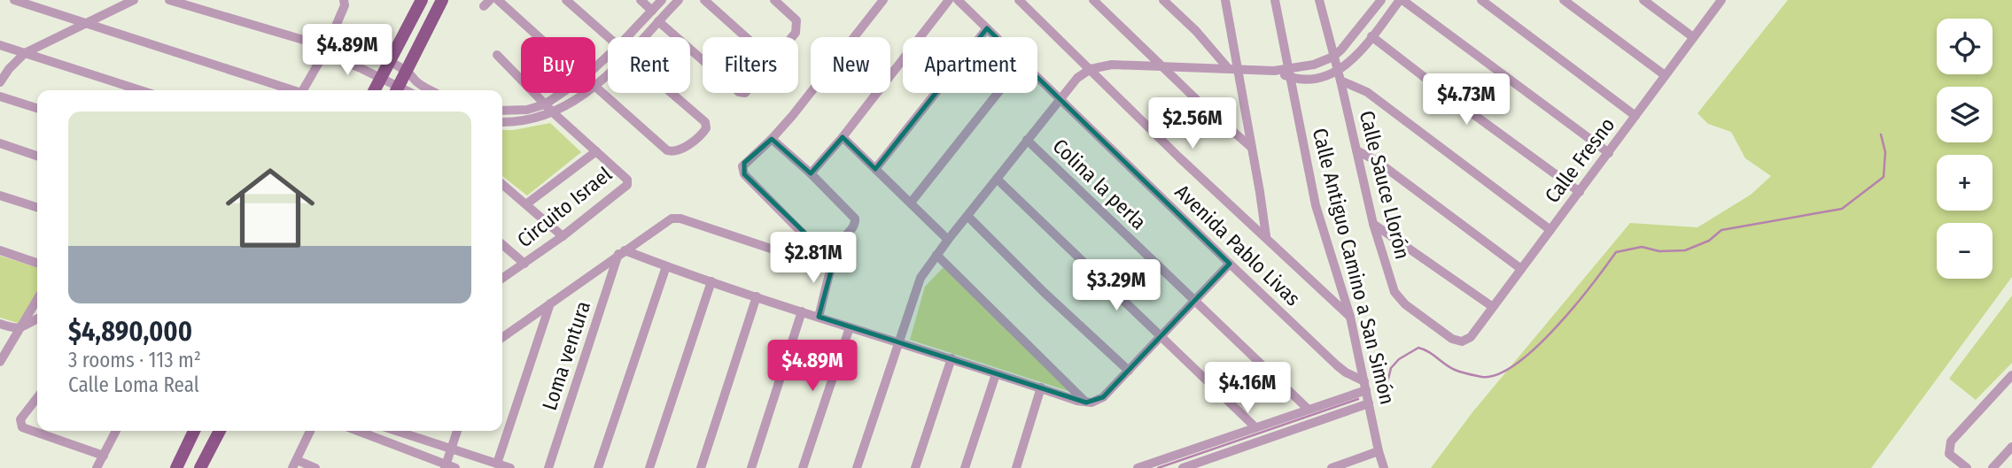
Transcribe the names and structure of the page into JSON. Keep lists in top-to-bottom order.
{
  "streets": {
    "street": [
      "Calle Fresno",
      "Colina la perla",
      "Calle Sauce Llorón",
      "Circuito Israel",
      "Avenida Pablo Livas",
      "Calle Antiguo Camino a San Simón",
      "Loma ventura"
    ]
  },
  "crossings": [
    ["Calle Fresno", "Calle Sauce Llorón"],
    ["Avenida Pablo Livas", "Calle Antiguo Camino a San Simón"]
  ],
  "page": {
    "map_buttons": ["+", "−"],
    "price": [
      "$4.89M",
      "$4.73M",
      "$2.56M",
      "$2.81M",
      "$3.29M",
      "$4.89M",
      "$4.16M"
    ],
    "chip": [
      "Buy",
      "Rent",
      "Filters",
      "New",
      "Apartment"
    ],
    "list": [
      {
        "name": "$4,890,000",
        "note": "3 rooms · 113 m² · Calle Loma Real"
      }
    ]
  }
}
